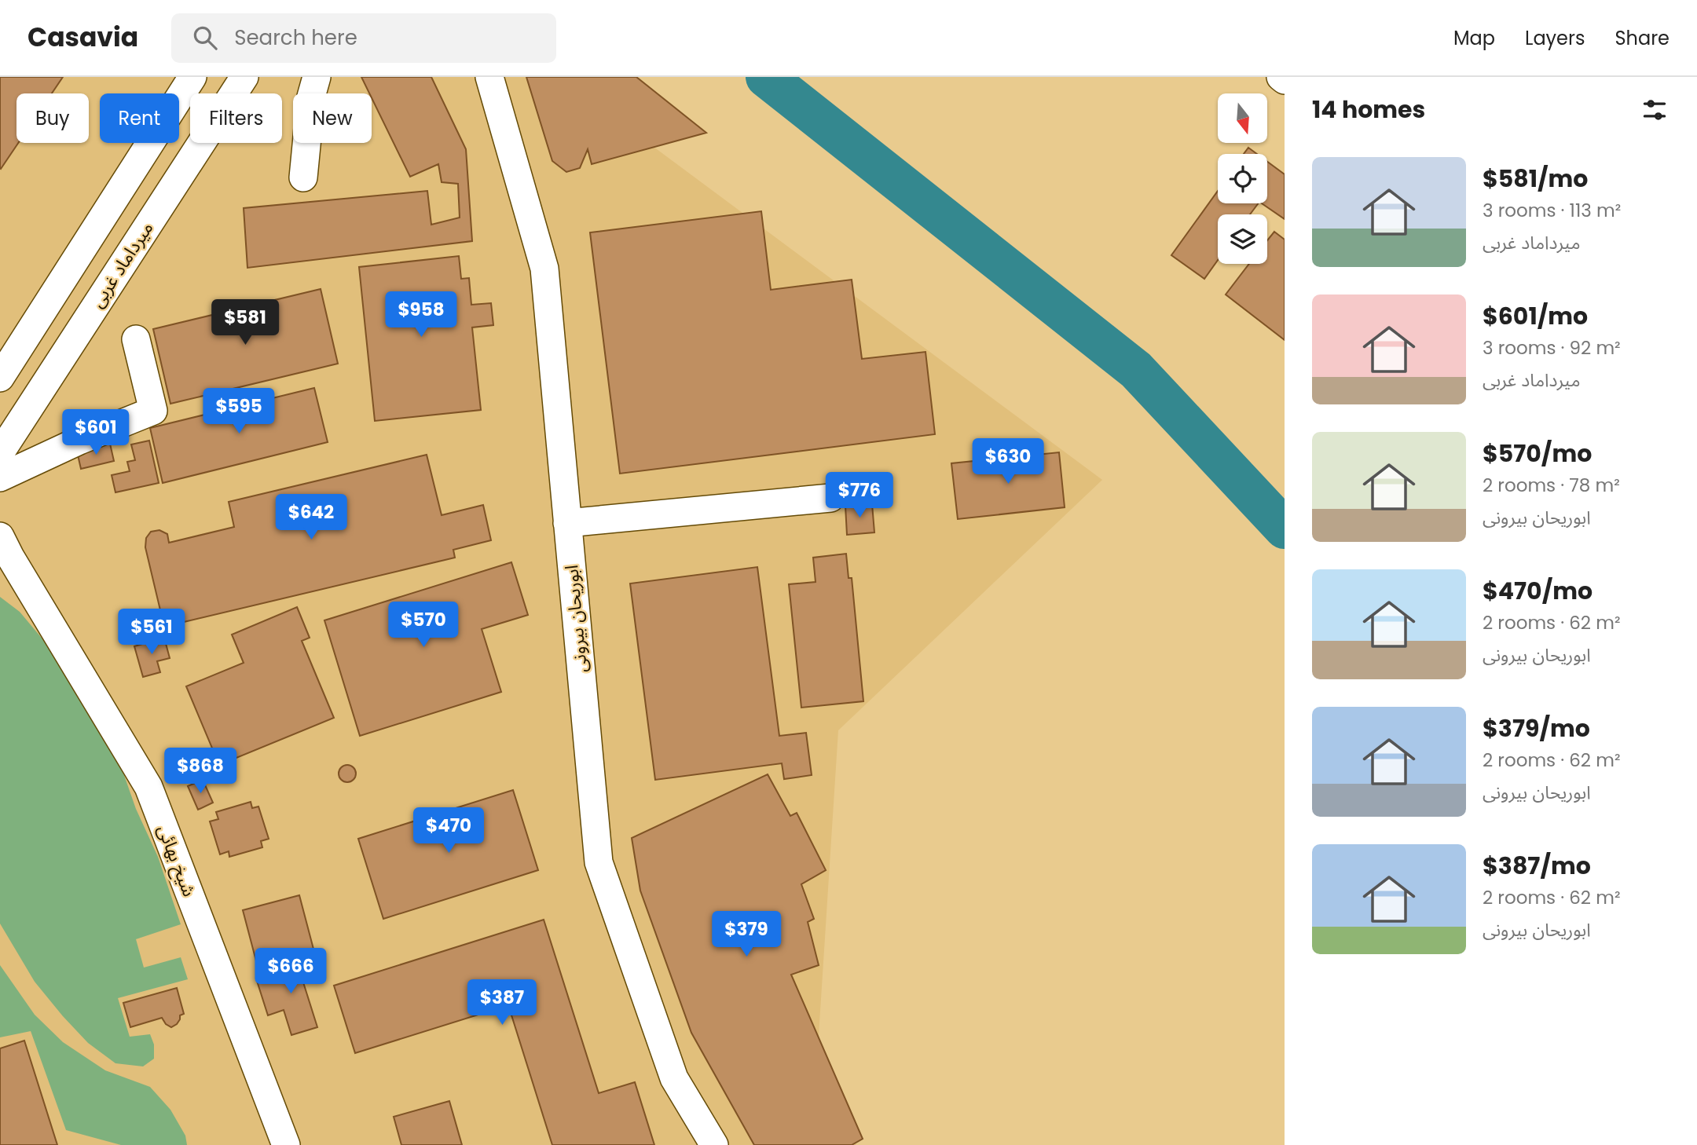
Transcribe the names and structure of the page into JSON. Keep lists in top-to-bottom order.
{
  "streets": {
    "street": ["میرداماد غربی", "ابوریحان بیرونی", "شیخ بهائی"]
  },
  "north": "bottom",
  "page": {
    "header": "Casavia",
    "search": "Search here",
    "nav": ["Map", "Layers", "Share"],
    "heading": "14 homes",
    "chip": [
      "Buy",
      "Rent",
      "Filters",
      "New"
    ],
    "list": [
      {
        "name": "$581/mo",
        "note": "3 rooms · 113 m² · میرداماد غربی"
      },
      {
        "name": "$601/mo",
        "note": "3 rooms · 92 m² · میرداماد غربی"
      },
      {
        "name": "$570/mo",
        "note": "2 rooms · 78 m² · ابوریحان بیرونی"
      },
      {
        "name": "$470/mo",
        "note": "2 rooms · 62 m² · ابوریحان بیرونی"
      },
      {
        "name": "$379/mo",
        "note": "2 rooms · 62 m² · ابوریحان بیرونی"
      },
      {
        "name": "$387/mo",
        "note": "2 rooms · 62 m² · ابوریحان بیرونی"
      }
    ],
    "price": [
      "$958",
      "$581",
      "$595",
      "$601",
      "$630",
      "$776",
      "$642",
      "$570",
      "$561",
      "$868",
      "$470",
      "$379",
      "$666",
      "$387"
    ]
  }
}
